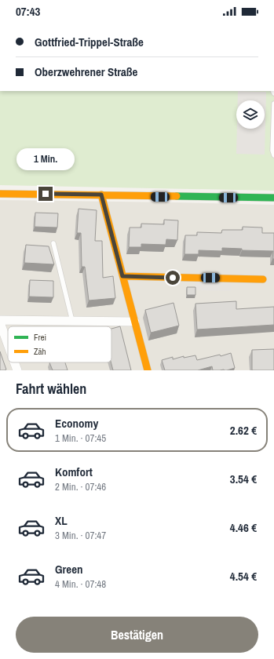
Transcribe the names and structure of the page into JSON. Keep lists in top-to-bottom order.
{
  "legend": ["Frei", "Zäh"],
  "page": {
    "status": "07:43",
    "banner": ["Gottfried-Trippel-Straße", "Oberzwehrener Straße"],
    "bubble": "1 Min.",
    "heading": "Fahrt wählen",
    "list": [
      {
        "name": "Economy",
        "note": "1 Min. · 07:45",
        "value": "2.62 €"
      },
      {
        "name": "Komfort",
        "note": "2 Min. · 07:46",
        "value": "3.54 €"
      },
      {
        "name": "XL",
        "note": "3 Min. · 07:47",
        "value": "4.46 €"
      },
      {
        "name": "Green",
        "note": "4 Min. · 07:48",
        "value": "4.54 €"
      }
    ],
    "buttons": "Bestätigen"
  }
}
